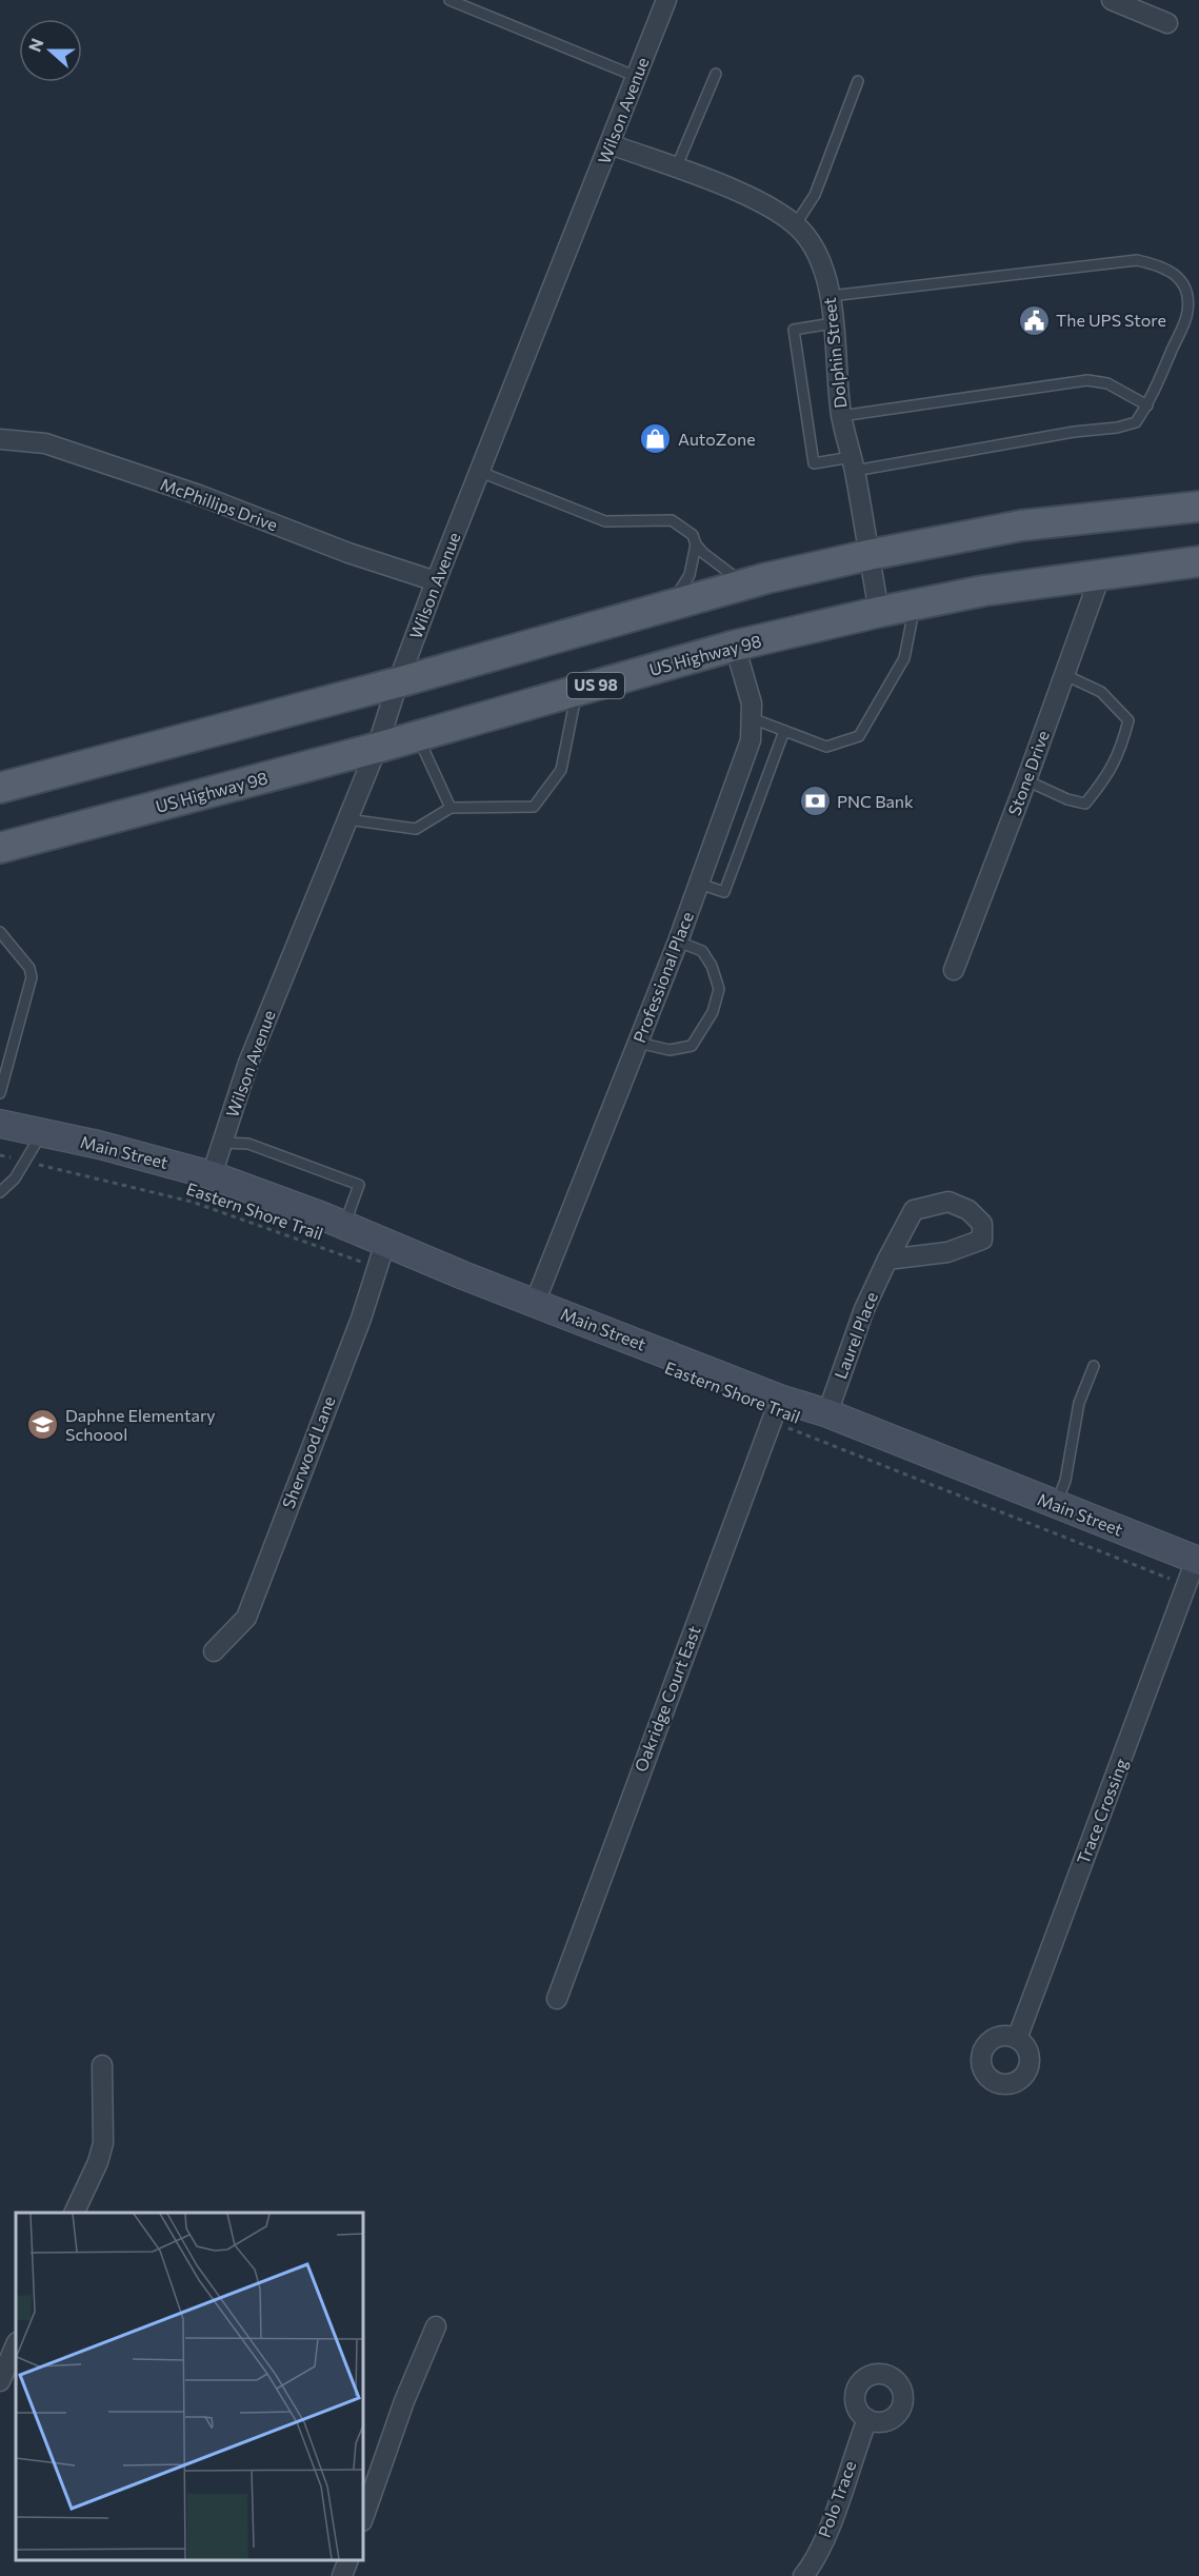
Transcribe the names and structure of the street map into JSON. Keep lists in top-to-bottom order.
{
  "streets": {
    "main road": ["US Highway 98", "US 98", "Main Street"],
    "street": [
      "Wilson Avenue",
      "Dolphin Street",
      "McPhillips Drive",
      "Stone Drive",
      "Professional Place",
      "Laurel Place",
      "Sherwood Lane",
      "Oakridge Court East",
      "Trace Crossing",
      "Polo Trace"
    ],
    "path": ["Eastern Shore Trail"]
  },
  "crossings": [
    ["Wilson Avenue", "Dolphin Street"],
    ["Wilson Avenue", "McPhillips Drive"],
    ["Wilson Avenue", "US Highway 98"],
    ["Wilson Avenue", "Main Street"],
    ["Dolphin Street", "US Highway 98"],
    ["US Highway 98", "Stone Drive"],
    ["US Highway 98", "Professional Place"],
    ["Professional Place", "Main Street"],
    ["Main Street", "Eastern Shore Trail"],
    ["Main Street", "Laurel Place"],
    ["Main Street", "Sherwood Lane"],
    ["Main Street", "Oakridge Court East"],
    ["Main Street", "Trace Crossing"],
    ["Eastern Shore Trail", "Sherwood Lane"],
    ["Eastern Shore Trail", "Oakridge Court East"],
    ["Eastern Shore Trail", "Trace Crossing"]
  ],
  "places": {
    "public building": ["The UPS Store"],
    "shop": ["AutoZone"],
    "bank": ["PNC Bank"],
    "school or university": ["Daphne Elementary Schoool"]
  },
  "north": "left"
}
